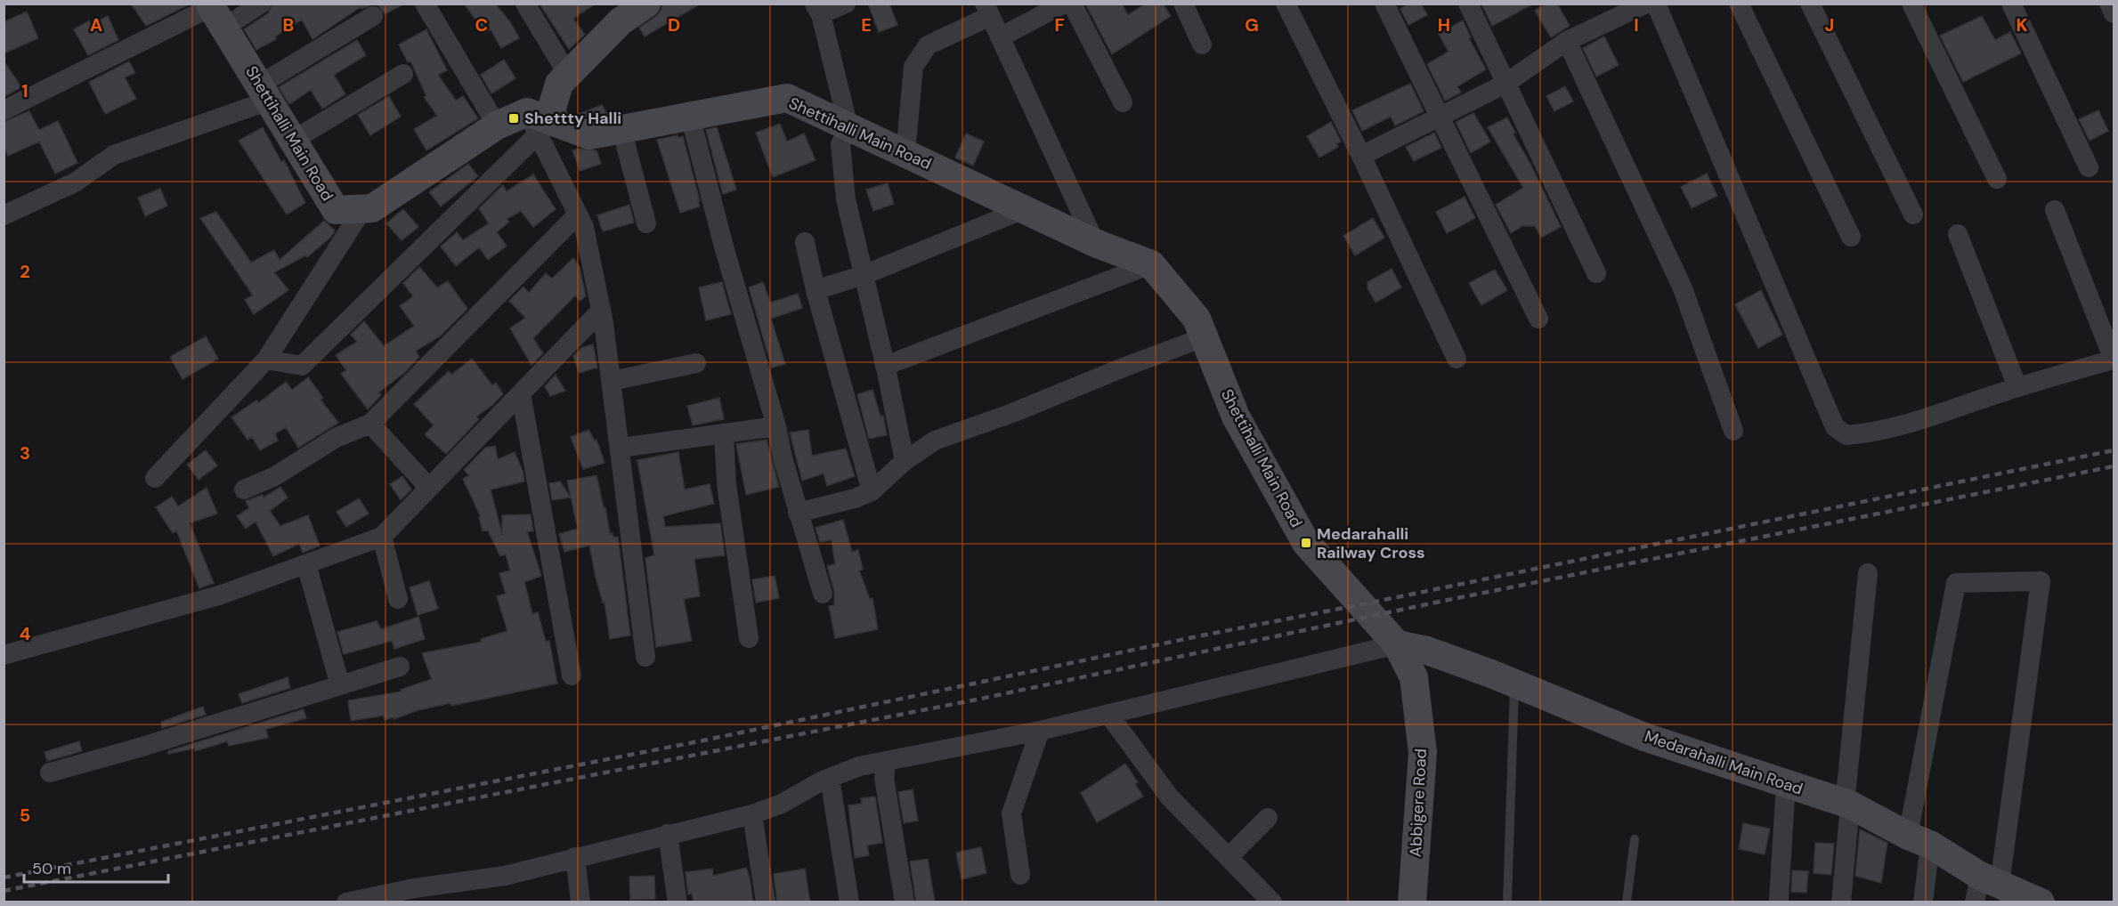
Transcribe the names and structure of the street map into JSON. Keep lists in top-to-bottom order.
{
  "streets": {
    "street": ["Shettihalli Main Road", "Medarahalli Main Road", "Abbigere Road"]
  },
  "crossings": [
    ["Shettihalli Main Road", "Medarahalli Main Road"],
    ["Shettihalli Main Road", "Abbigere Road"],
    ["Medarahalli Main Road", "Abbigere Road"]
  ],
  "places": {
    "transit": ["Shettty Halli", "Medarahalli Railway Cross"]
  },
  "scale_bar": "50 m",
  "grid": {
    "columns": [
      "A",
      "B",
      "C",
      "D",
      "E",
      "F",
      "G",
      "H",
      "I",
      "J",
      "K"
    ],
    "rows": [
      "1",
      "2",
      "3",
      "4",
      "5"
    ]
  }
}
